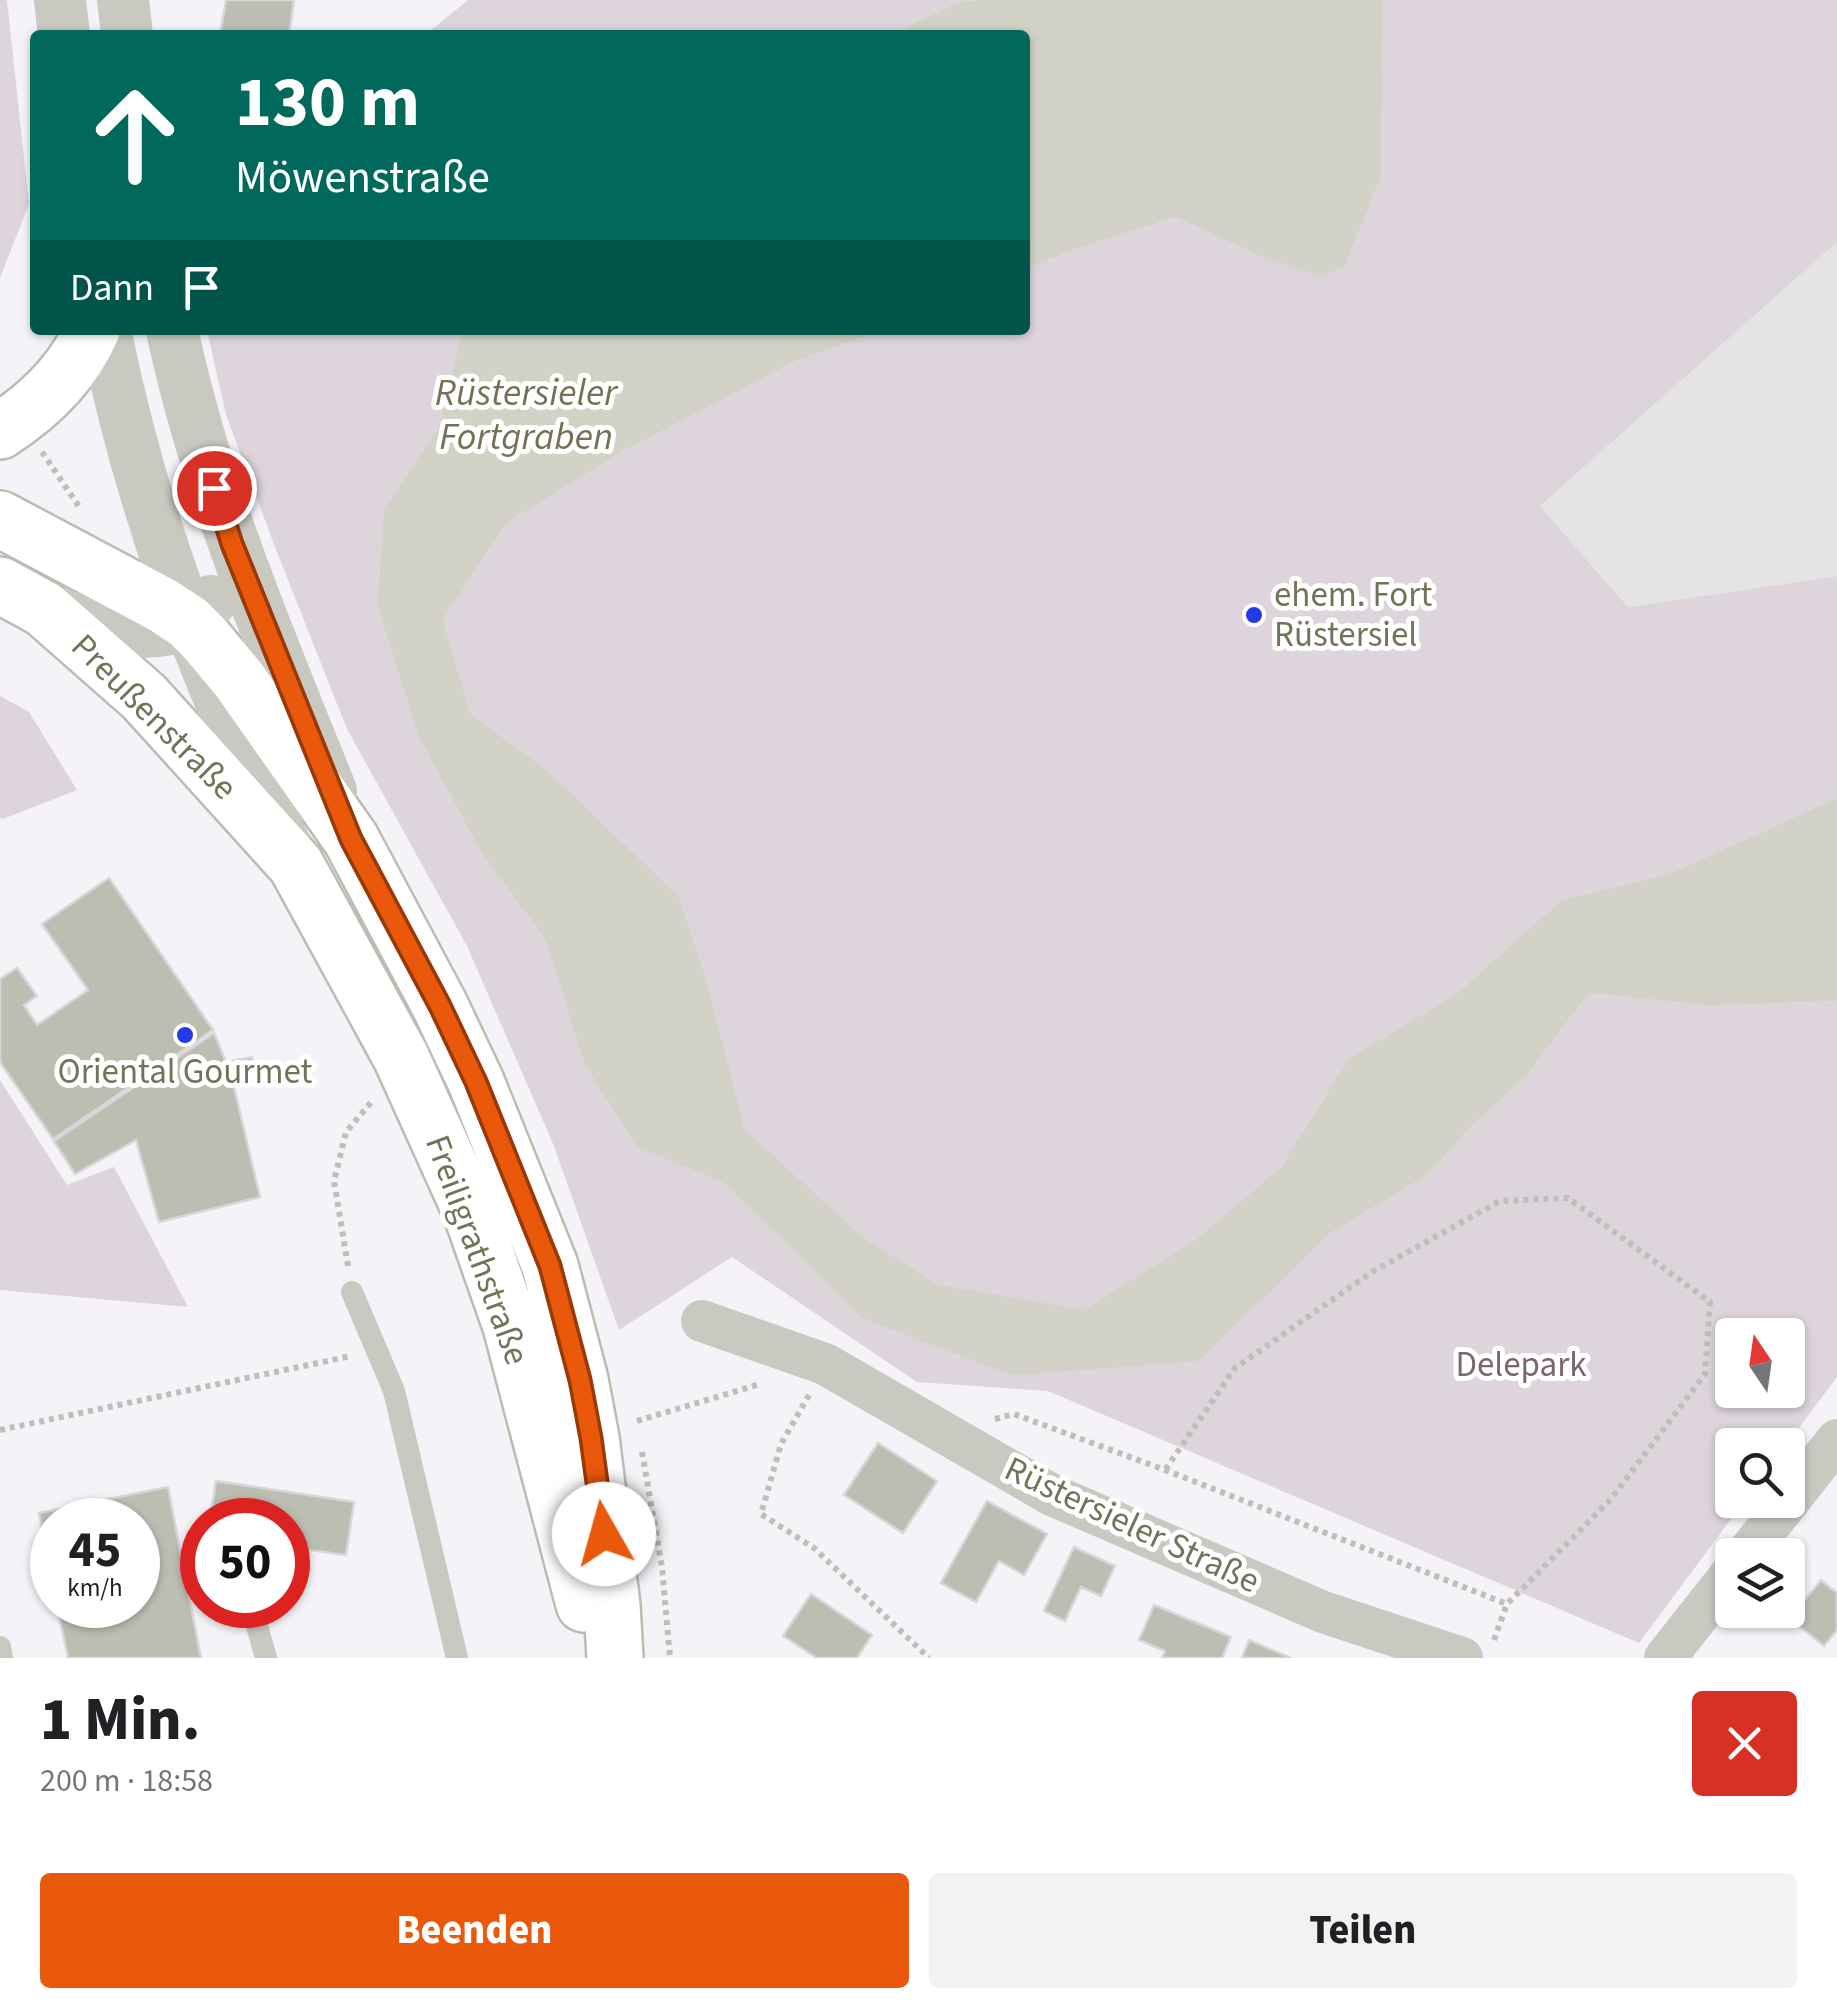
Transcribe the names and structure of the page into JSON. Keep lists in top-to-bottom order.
{
  "streets": {
    "main road": ["Preußenstraße", "Freiligrathstraße"],
    "street": ["Rüstersieler Straße"]
  },
  "crossings": [
    ["Preußenstraße", "Freiligrathstraße"]
  ],
  "water": ["Rüstersieler Fortgraben"],
  "parks": ["Delepark"],
  "places": ["ehem. Fort Rüstersiel", "Oriental Gourmet"],
  "north": "top",
  "page": {
    "turn": ["130 m", "Möwenstraße"],
    "then": "Dann",
    "speed": "45 km/h",
    "limit": "50",
    "heading": ["1 Min.", "200 m · 18:58"],
    "buttons": ["Beenden", "Teilen"]
  }
}
